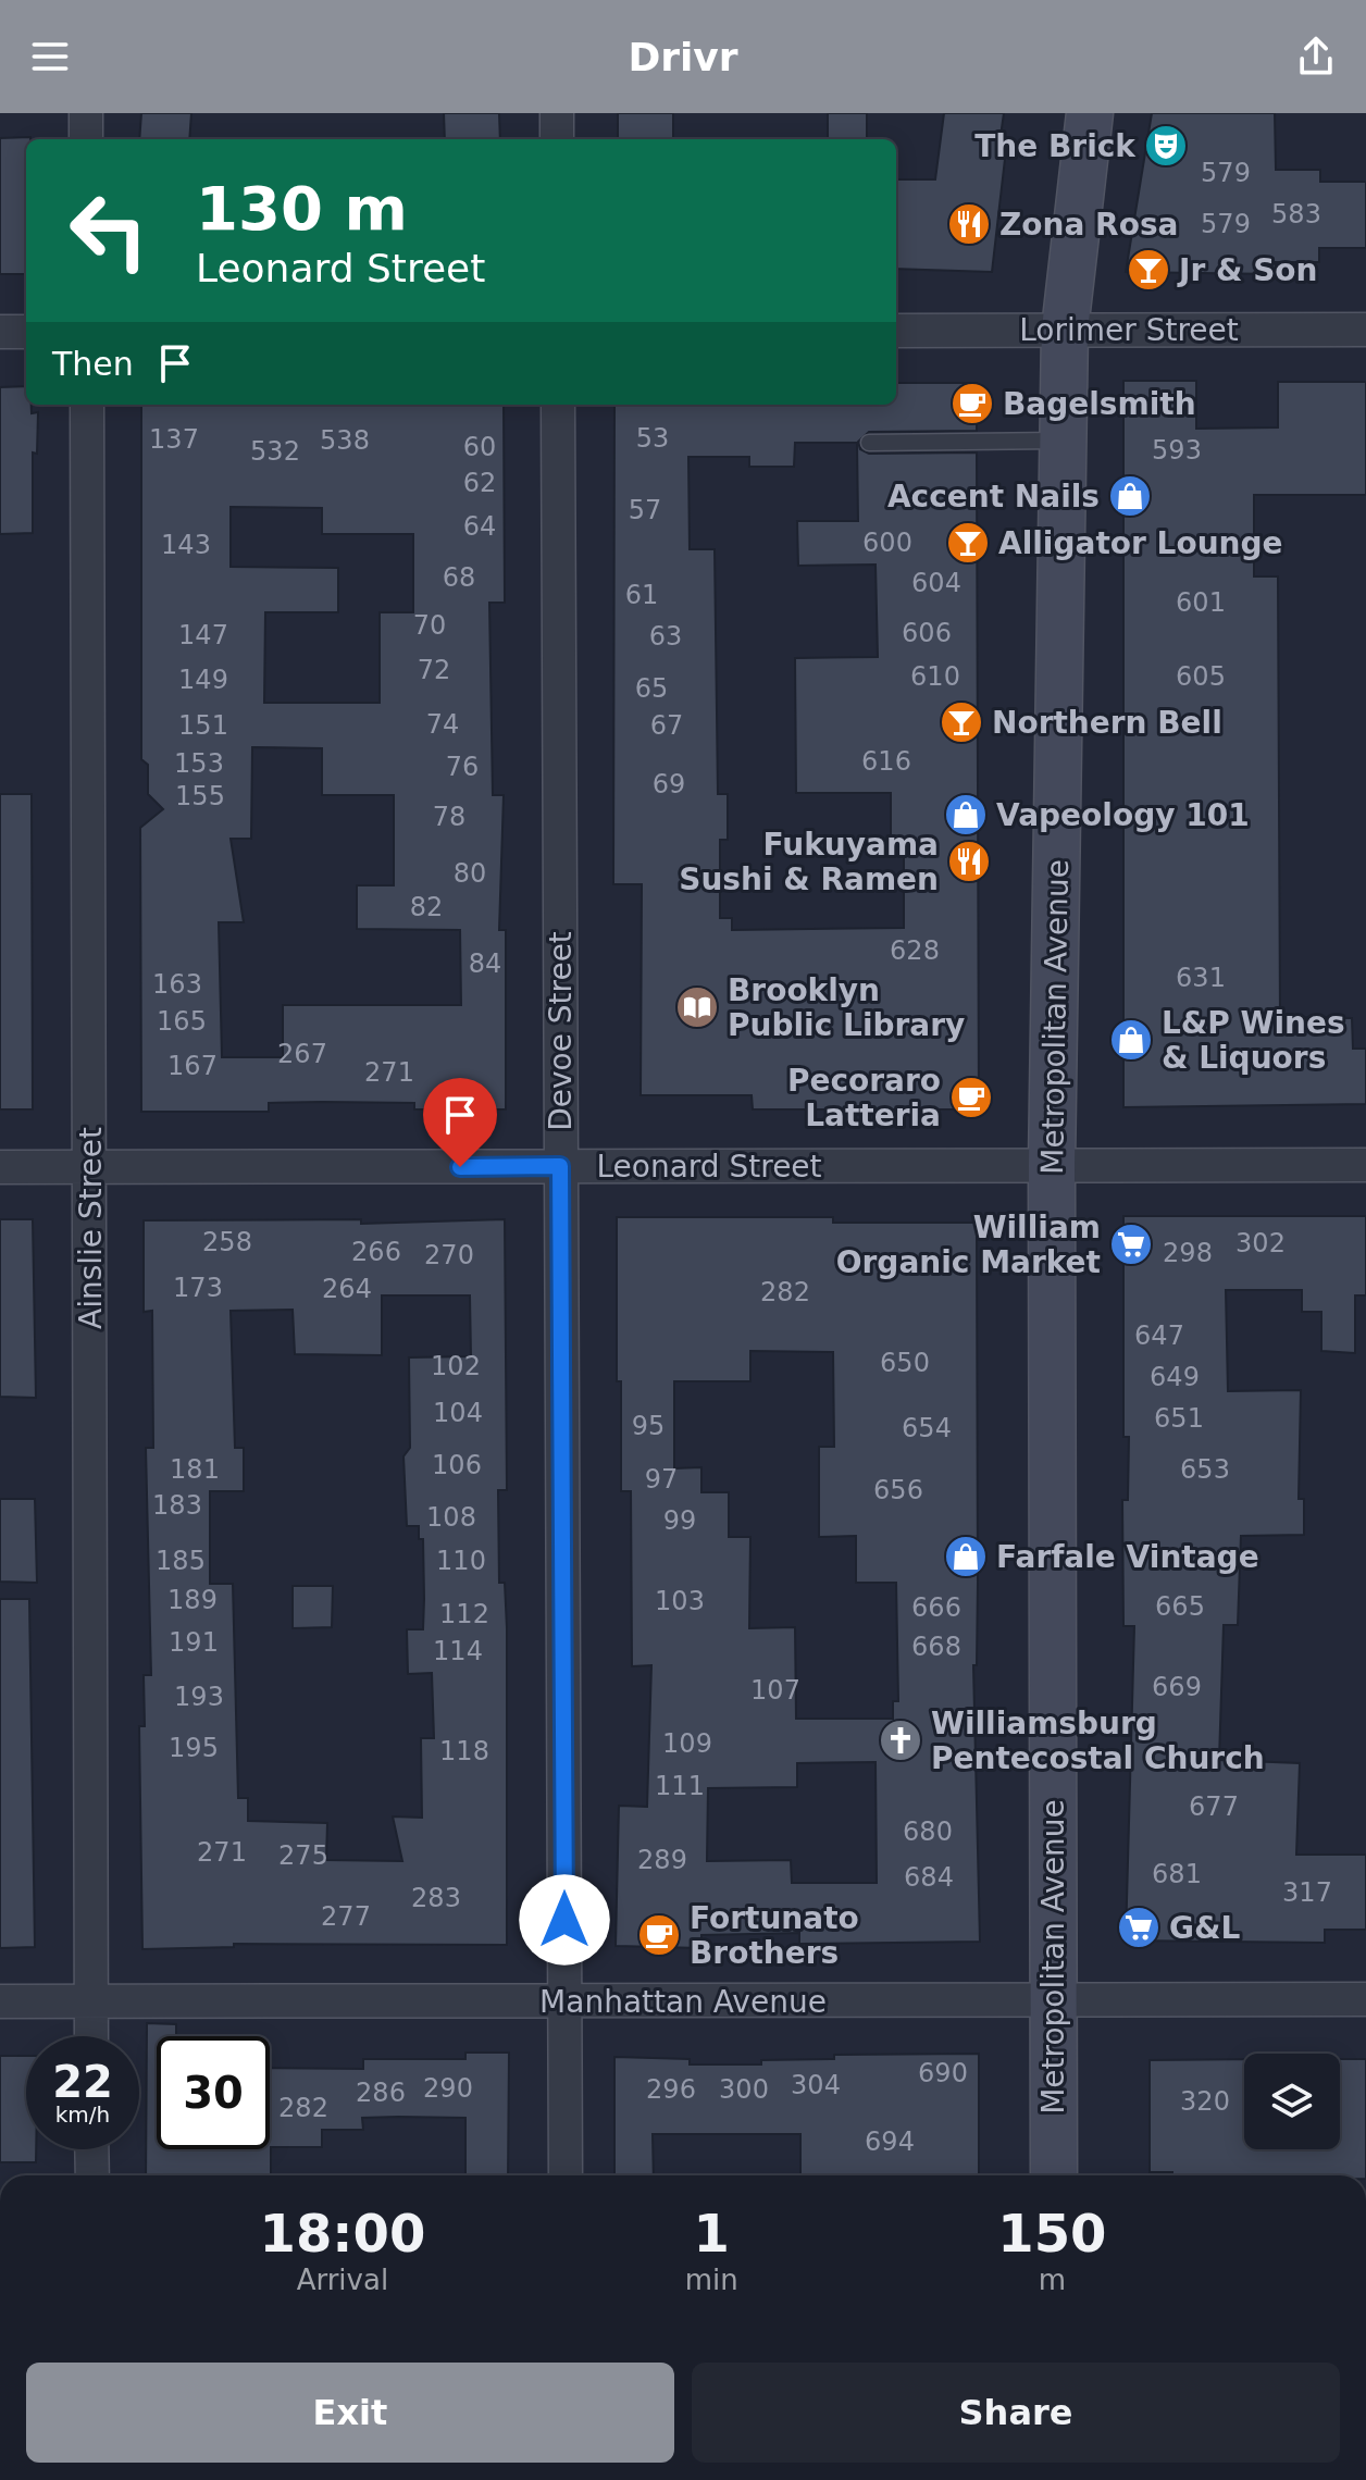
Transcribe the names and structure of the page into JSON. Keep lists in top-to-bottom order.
{
  "streets": {
    "main road": ["Metropolitan Avenue"],
    "street": [
      "Lorimer Street",
      "Devoe Street",
      "Leonard Street",
      "Ainslie Street",
      "Manhattan Avenue"
    ]
  },
  "crossings": [
    ["Lorimer Street", "Metropolitan Avenue"],
    ["Metropolitan Avenue", "Leonard Street"],
    ["Metropolitan Avenue", "Manhattan Avenue"],
    ["Devoe Street", "Leonard Street"],
    ["Devoe Street", "Manhattan Avenue"],
    ["Leonard Street", "Ainslie Street"],
    ["Ainslie Street", "Manhattan Avenue"]
  ],
  "places": {
    "theatre": ["The Brick"],
    "restaurant": ["Zona Rosa", "Fukuyama Sushi & Ramen"],
    "bar": ["Jr & Son", "Alligator Lounge", "Northern Bell"],
    "cafe": ["Bagelsmith", "Pecoraro Latteria", "Fortunato Brothers"],
    "shop": [
      "Accent Nails",
      "Vapeology 101",
      "L&P Wines & Liquors",
      "Farfale Vintage"
    ],
    "library": ["Brooklyn Public Library"],
    "supermarket": ["William Organic Market", "G&L"],
    "church": ["Williamsburg Pentecostal Church"]
  },
  "house_numbers": [
    "579",
    "583",
    "579",
    "53",
    "137",
    "538",
    "60",
    "593",
    "532",
    "62",
    "57",
    "64",
    "600",
    "143",
    "68",
    "604",
    "61",
    "601",
    "70",
    "606",
    "147",
    "63",
    "72",
    "610",
    "605",
    "149",
    "65",
    "74",
    "151",
    "67",
    "616",
    "153",
    "76",
    "69",
    "155",
    "78",
    "80",
    "82",
    "628",
    "84",
    "631",
    "163",
    "165",
    "267",
    "167",
    "271",
    "258",
    "302",
    "266",
    "298",
    "270",
    "173",
    "264",
    "282",
    "647",
    "650",
    "102",
    "649",
    "104",
    "651",
    "95",
    "654",
    "106",
    "181",
    "653",
    "97",
    "656",
    "183",
    "108",
    "99",
    "185",
    "110",
    "189",
    "103",
    "665",
    "666",
    "112",
    "191",
    "668",
    "114",
    "669",
    "107",
    "193",
    "109",
    "195",
    "118",
    "111",
    "677",
    "680",
    "271",
    "275",
    "289",
    "681",
    "684",
    "317",
    "283",
    "277",
    "690",
    "304",
    "290",
    "296",
    "300",
    "286",
    "320",
    "282",
    "694"
  ],
  "page": {
    "header": "Drivr",
    "turn": ["130 m", "Leonard Street"],
    "then": "Then",
    "speed": "22 km/h",
    "limit": "30",
    "eta": [
      "18:00",
      "Arrival",
      "1",
      "min",
      "150",
      "m"
    ],
    "buttons": ["Exit", "Share"]
  }
}
